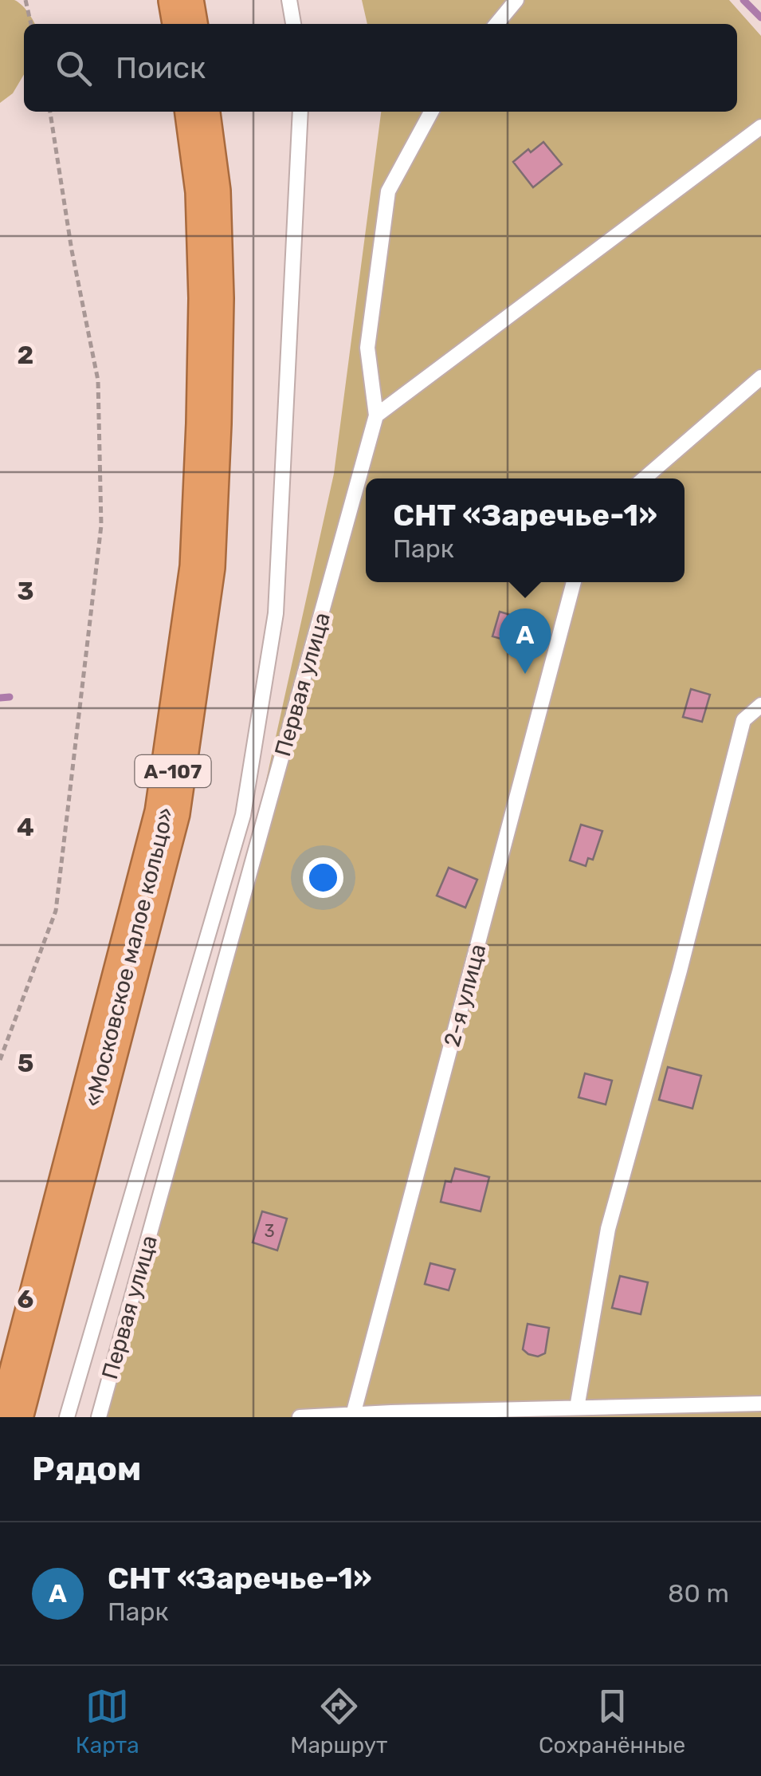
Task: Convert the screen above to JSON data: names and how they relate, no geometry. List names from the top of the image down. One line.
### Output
{"streets":{"highway":["А-107","«Московское малое кольцо»"],"lane":["Первая улица","2-я улица"]},"house_numbers":["3"],"page":{"search":"Поиск","popup":["СНТ «Заречье-1»","Парк"],"pins":"A","heading":"Рядом","list":[{"mark":"A","name":"СНТ «Заречье-1»","note":"Парк","value":"80 m"}],"nav":["Карта","Маршрут","Сохранённые"]},"grid":{"rows":["2","3","4","5","6"]}}
